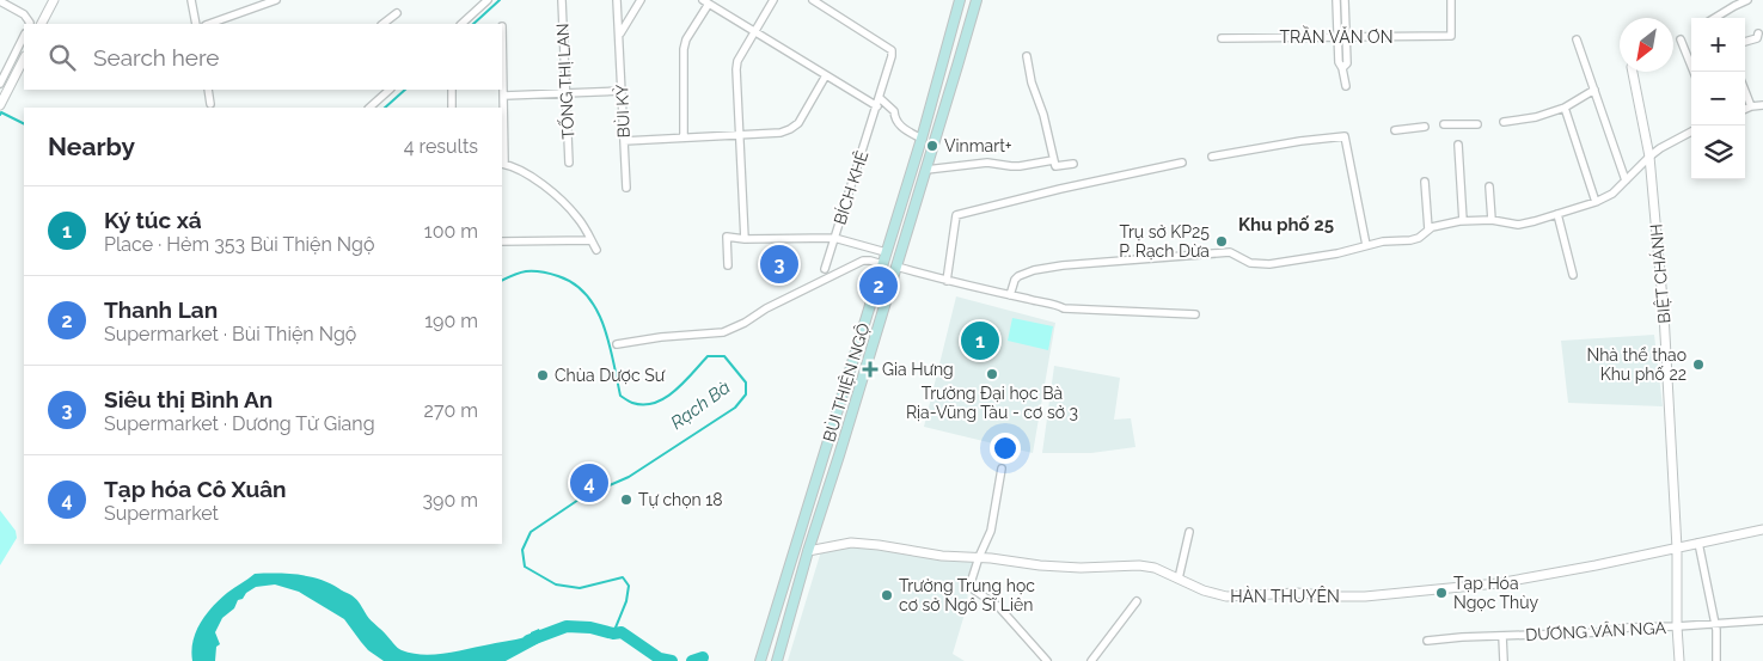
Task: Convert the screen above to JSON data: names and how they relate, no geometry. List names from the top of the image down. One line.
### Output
{"streets":{"main road":["BÙI THIỆN NGỘ"],"street":["TRẦN VĂN ƠN","TỐNG THỊ LAN","BÙI KỶ","BÍCH KHÊ","BIỆT CHÁNH","HÀN THUYÊN","DƯƠNG VÂN NGA"]},"crossings":[["BIỆT CHÁNH","HÀN THUYÊN"],["BIỆT CHÁNH","DƯƠNG VÂN NGA"],["BÙI THIỆN NGỘ","HÀN THUYÊN"]],"districts":["Khu phố 25"],"water":["Rạch Bà"],"places":{"other":["Vinmart+","Trụ sở KP25 P. Rạch Dừa","Nhà thể thao Khu phố 22","Trường Đại học Bà Rịa-Vũng Tàu - cơ sở 3","Chùa Dược Sư","Tự chọn 18","Tạp Hóa Ngọc Thùy","Trường Trung học cơ sở Ngô Sĩ Liên"],"health":["Gia Hưng"]},"north":"bottom left","page":{"map_buttons":["+","−"],"search":"Search here","heading":["Nearby","4 results"],"list":[{"mark":"1","name":"Ký túc xá","note":"Place · Hẻm 353 Bùi Thiện Ngộ","value":"100 m"},{"mark":"2","name":"Thanh Lan","note":"Supermarket · Bùi Thiện Ngộ","value":"190 m"},{"mark":"3","name":"Siêu thị Bình An","note":"Supermarket · Dương Tử Giang","value":"270 m"},{"mark":"4","name":"Tạp hóa Cô Xuân","note":"Supermarket","value":"390 m"}],"pins":["3","2","1","4"]}}
